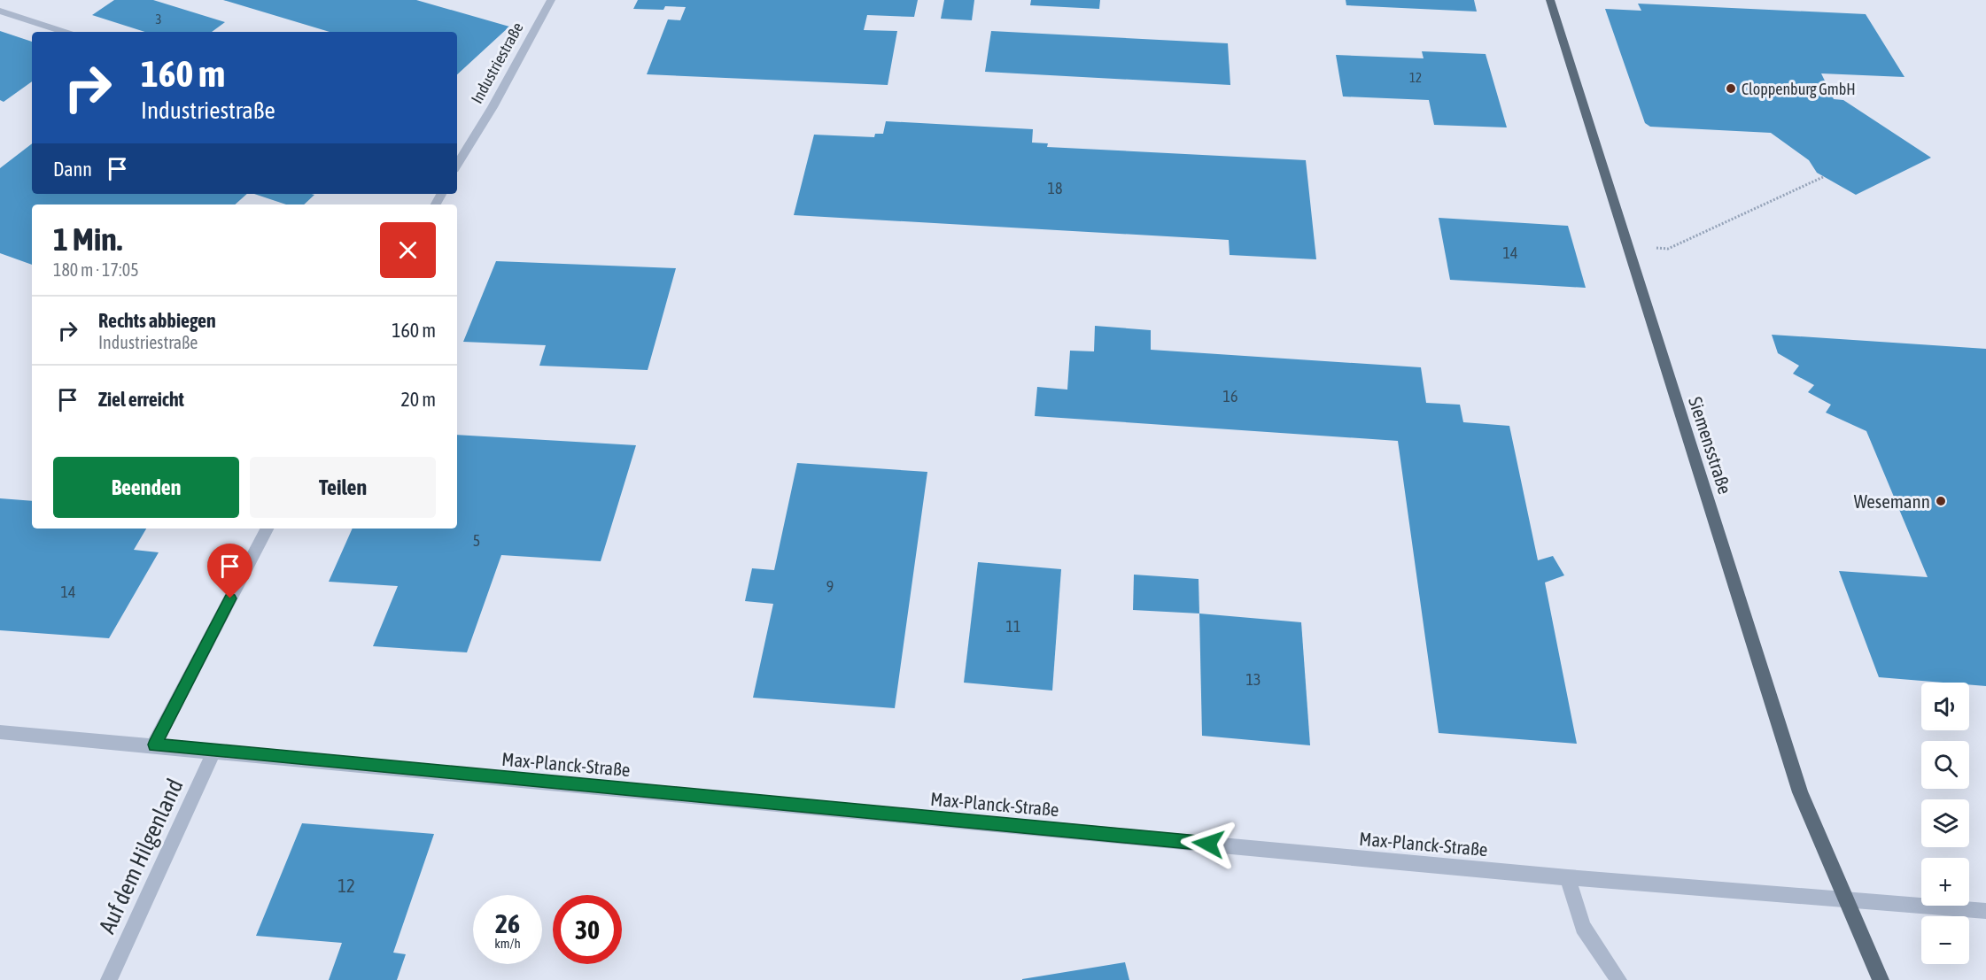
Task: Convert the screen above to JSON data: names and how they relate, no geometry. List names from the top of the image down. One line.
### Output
{"streets":{"main road":["Siemensstraße"],"street":["Industriestraße","Max-Planck-Straße","Auf dem Hilgenland"]},"crossings":[["Siemensstraße","Max-Planck-Straße"],["Max-Planck-Straße","Auf dem Hilgenland"]],"places":["Cloppenburg GmbH","Wesemann"],"house_numbers":["3","12","18","14","16","5","9","14","11","13","12"],"page":{"turn":["160 m","Industriestraße"],"then":"Dann","heading":["1 Min.","180 m · 17:05"],"list":[{"name":"Rechts abbiegen","note":"Industriestraße","value":"160 m"},{"name":"Ziel erreicht","value":"20 m"}],"buttons":["Beenden","Teilen"],"map_buttons":["+","−"],"speed":"26 km/h","limit":"30"}}
